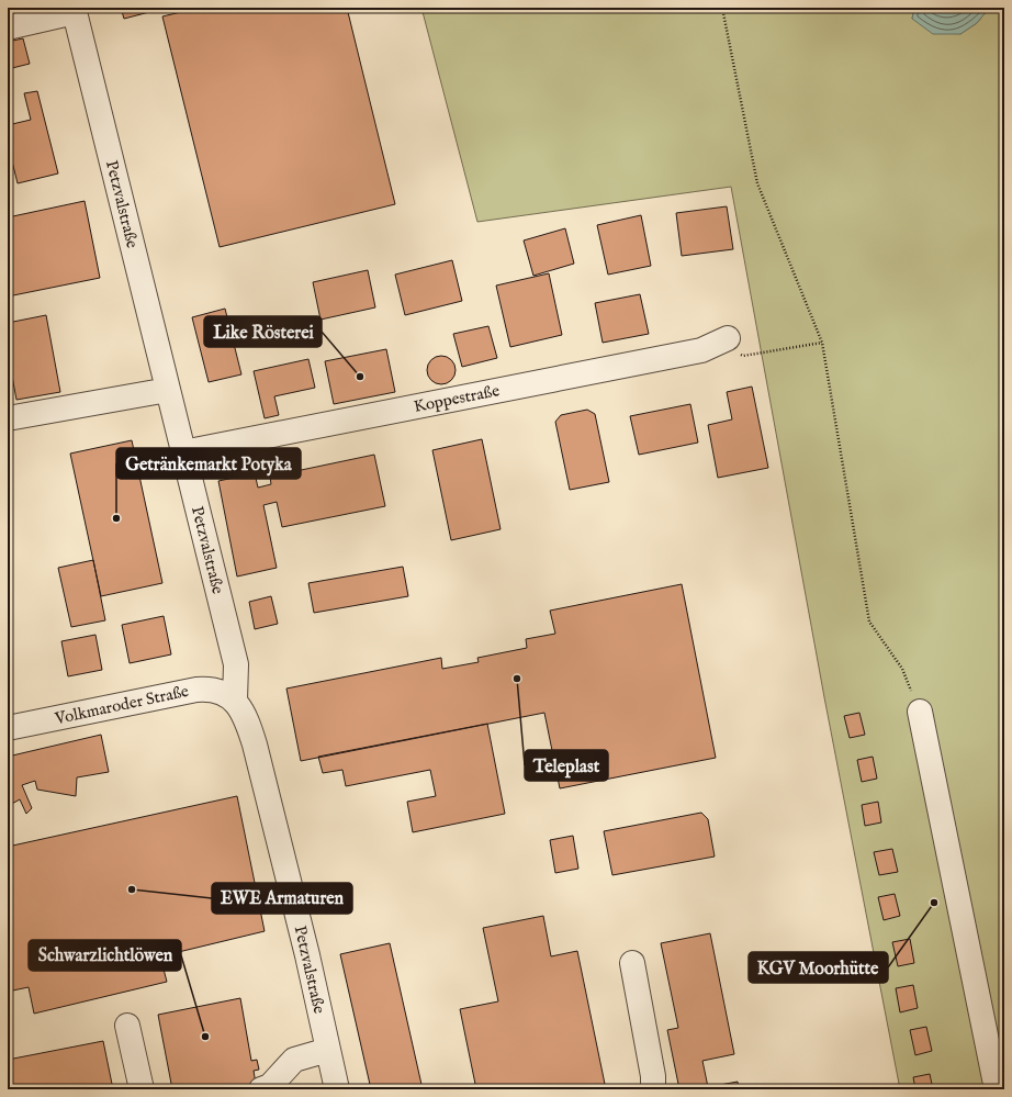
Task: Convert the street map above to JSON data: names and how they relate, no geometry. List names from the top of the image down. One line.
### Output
{"streets":{"street":["Petzvalstraße","Koppestraße","Volkmaroder Straße"]},"crossings":[["Petzvalstraße","Koppestraße"],["Petzvalstraße","Volkmaroder Straße"]],"places":["Like Rösterei","Getränkemarkt Potyka","Teleplast","EWE Armaturen","KGV Moorhütte","Schwarzlichtlöwen"]}
